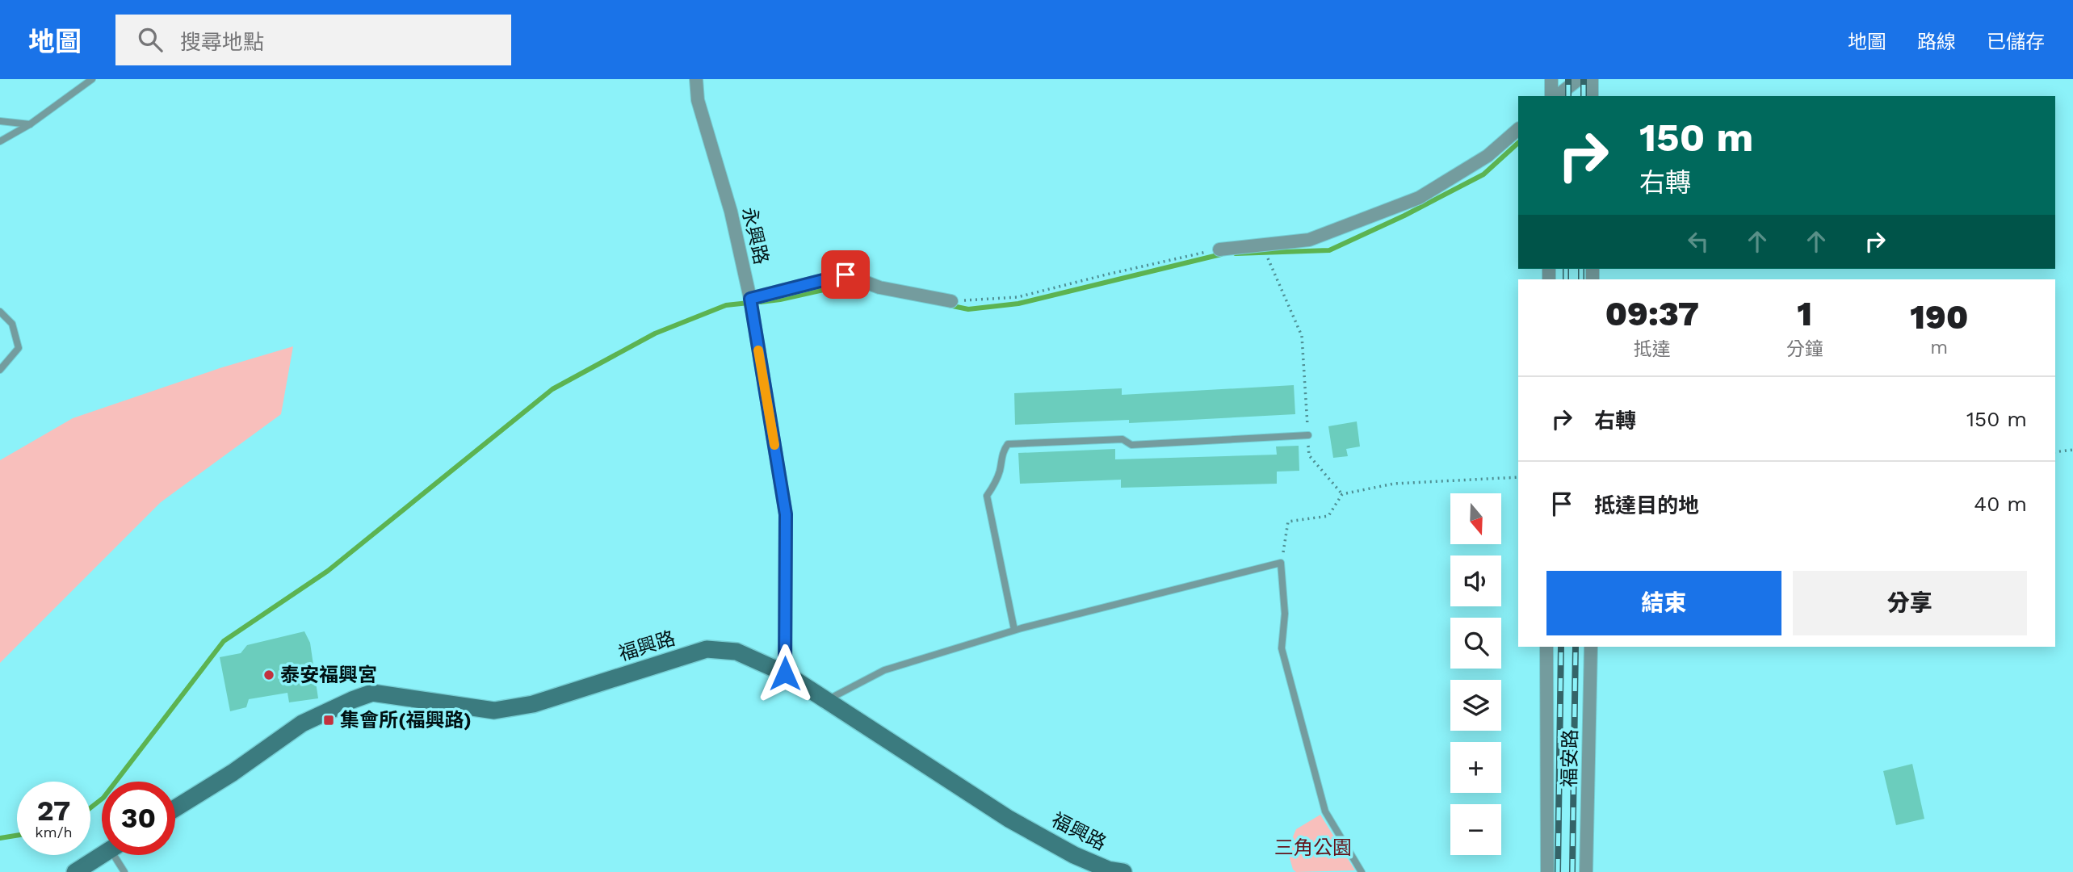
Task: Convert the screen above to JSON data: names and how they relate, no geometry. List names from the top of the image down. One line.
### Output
{"streets":{"street":["永興路","福興路","福安路"]},"crossings":[["永興路","福興路"]],"parks":["三角公園"],"places":{"other":["泰安福興宮"],"transit":["集會所(福興路)"]},"north":"bottom","page":{"header":"地圖","search":"搜尋地點","nav":["地圖","路線","已儲存"],"turn":["150 m","右轉"],"eta":["09:37","抵達","1","分鐘","190","m"],"list":[{"name":"右轉","value":"150 m"},{"name":"抵達目的地","value":"40 m"}],"map_buttons":["+","−"],"buttons":["結束","分享"],"speed":"27 km/h","limit":"30"}}
